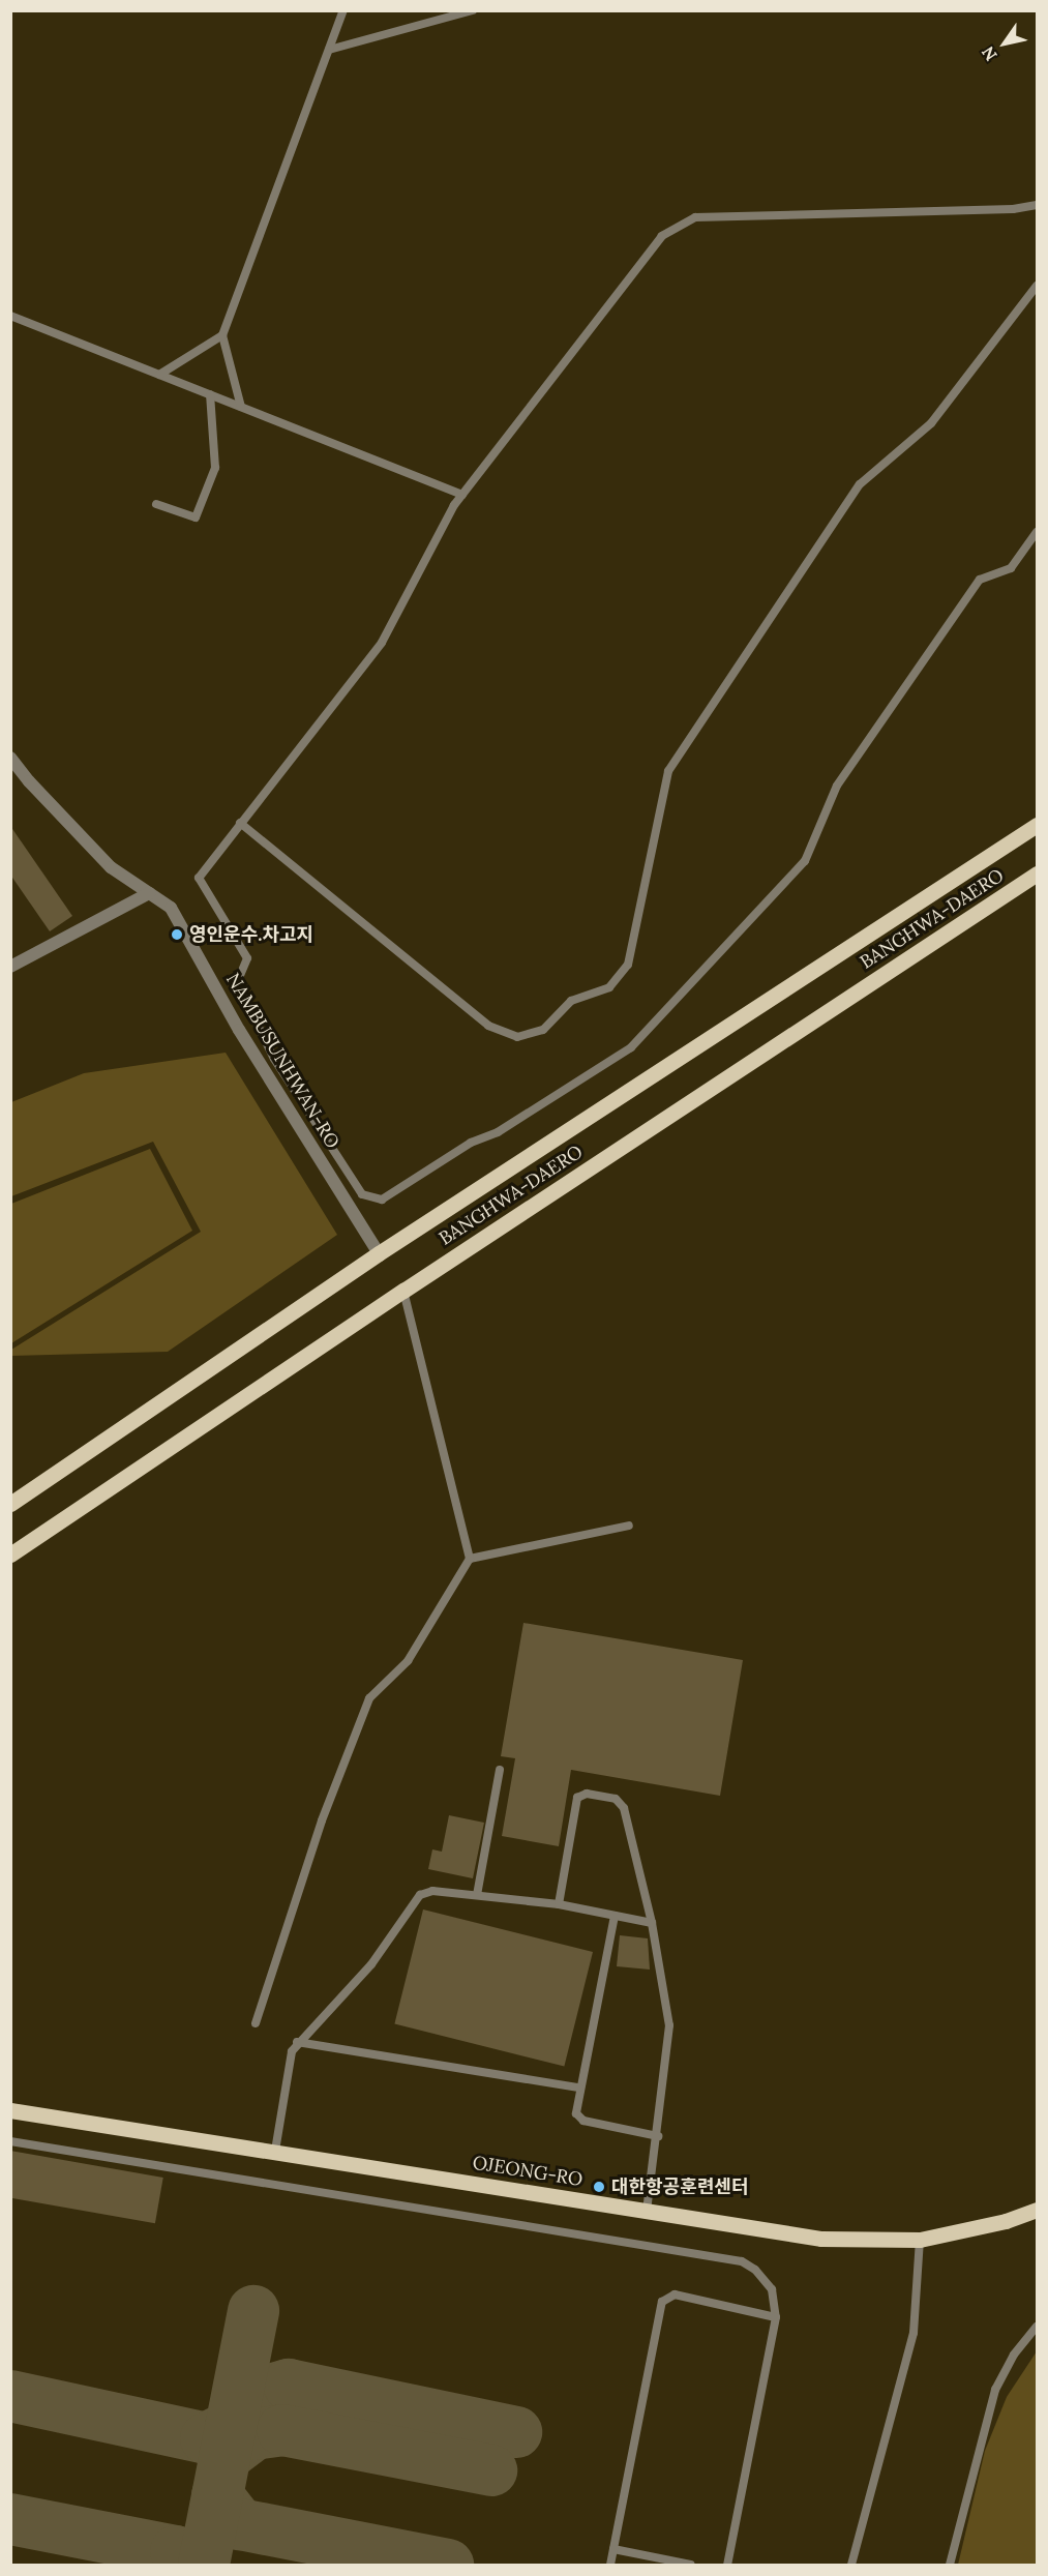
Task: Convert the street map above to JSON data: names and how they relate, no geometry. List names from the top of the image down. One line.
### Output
{"streets":{"main road":["BANGHWA-DAERO","OJEONG-RO"],"street":["NAMBUSUNHWAN-RO"]},"crossings":[["BANGHWA-DAERO","NAMBUSUNHWAN-RO"]],"places":["영인운수.차고지","대한항공훈련센터"],"north":"bottom left"}
